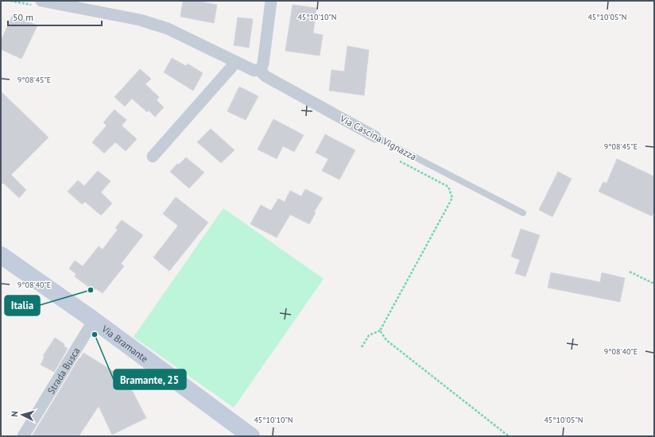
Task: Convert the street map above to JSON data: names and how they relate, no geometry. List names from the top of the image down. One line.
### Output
{"streets":{"main road":["Via Bramante"],"street":["Via Cascina Vignazza","Strada Busca"]},"crossings":[["Via Bramante","Strada Busca"]],"places":["Italia","Bramante, 25"],"scale_bar":"50 m","north":"left","coordinates":["45°10'10\"N","45°10'05\"N","9°08'45\"E","9°08'40\"E"]}
